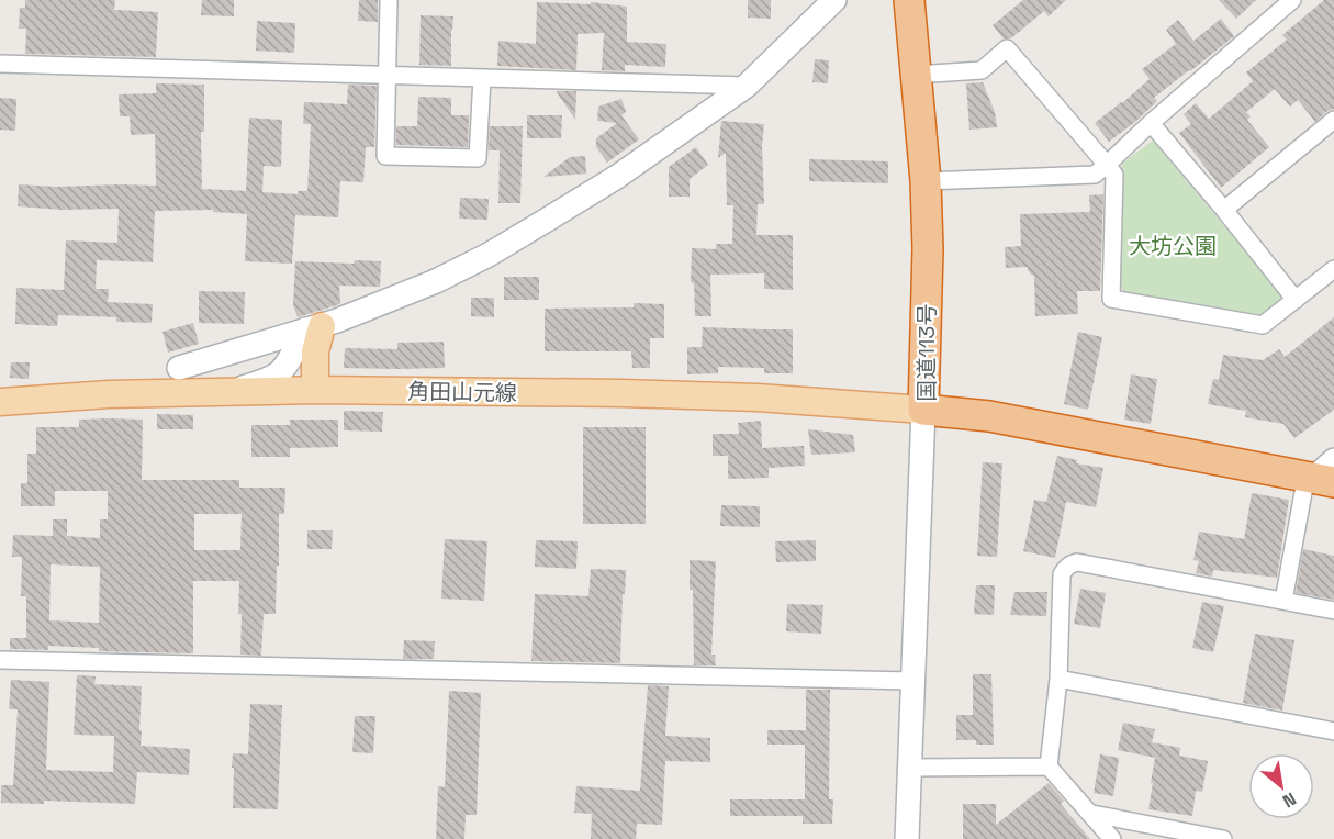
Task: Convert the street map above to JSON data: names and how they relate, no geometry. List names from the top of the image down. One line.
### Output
{"streets":{"highway":["国道113号"],"main road":["角田山元線"]},"crossings":[["国道113号","角田山元線"]],"parks":["大坊公園"],"north":"bottom right"}
